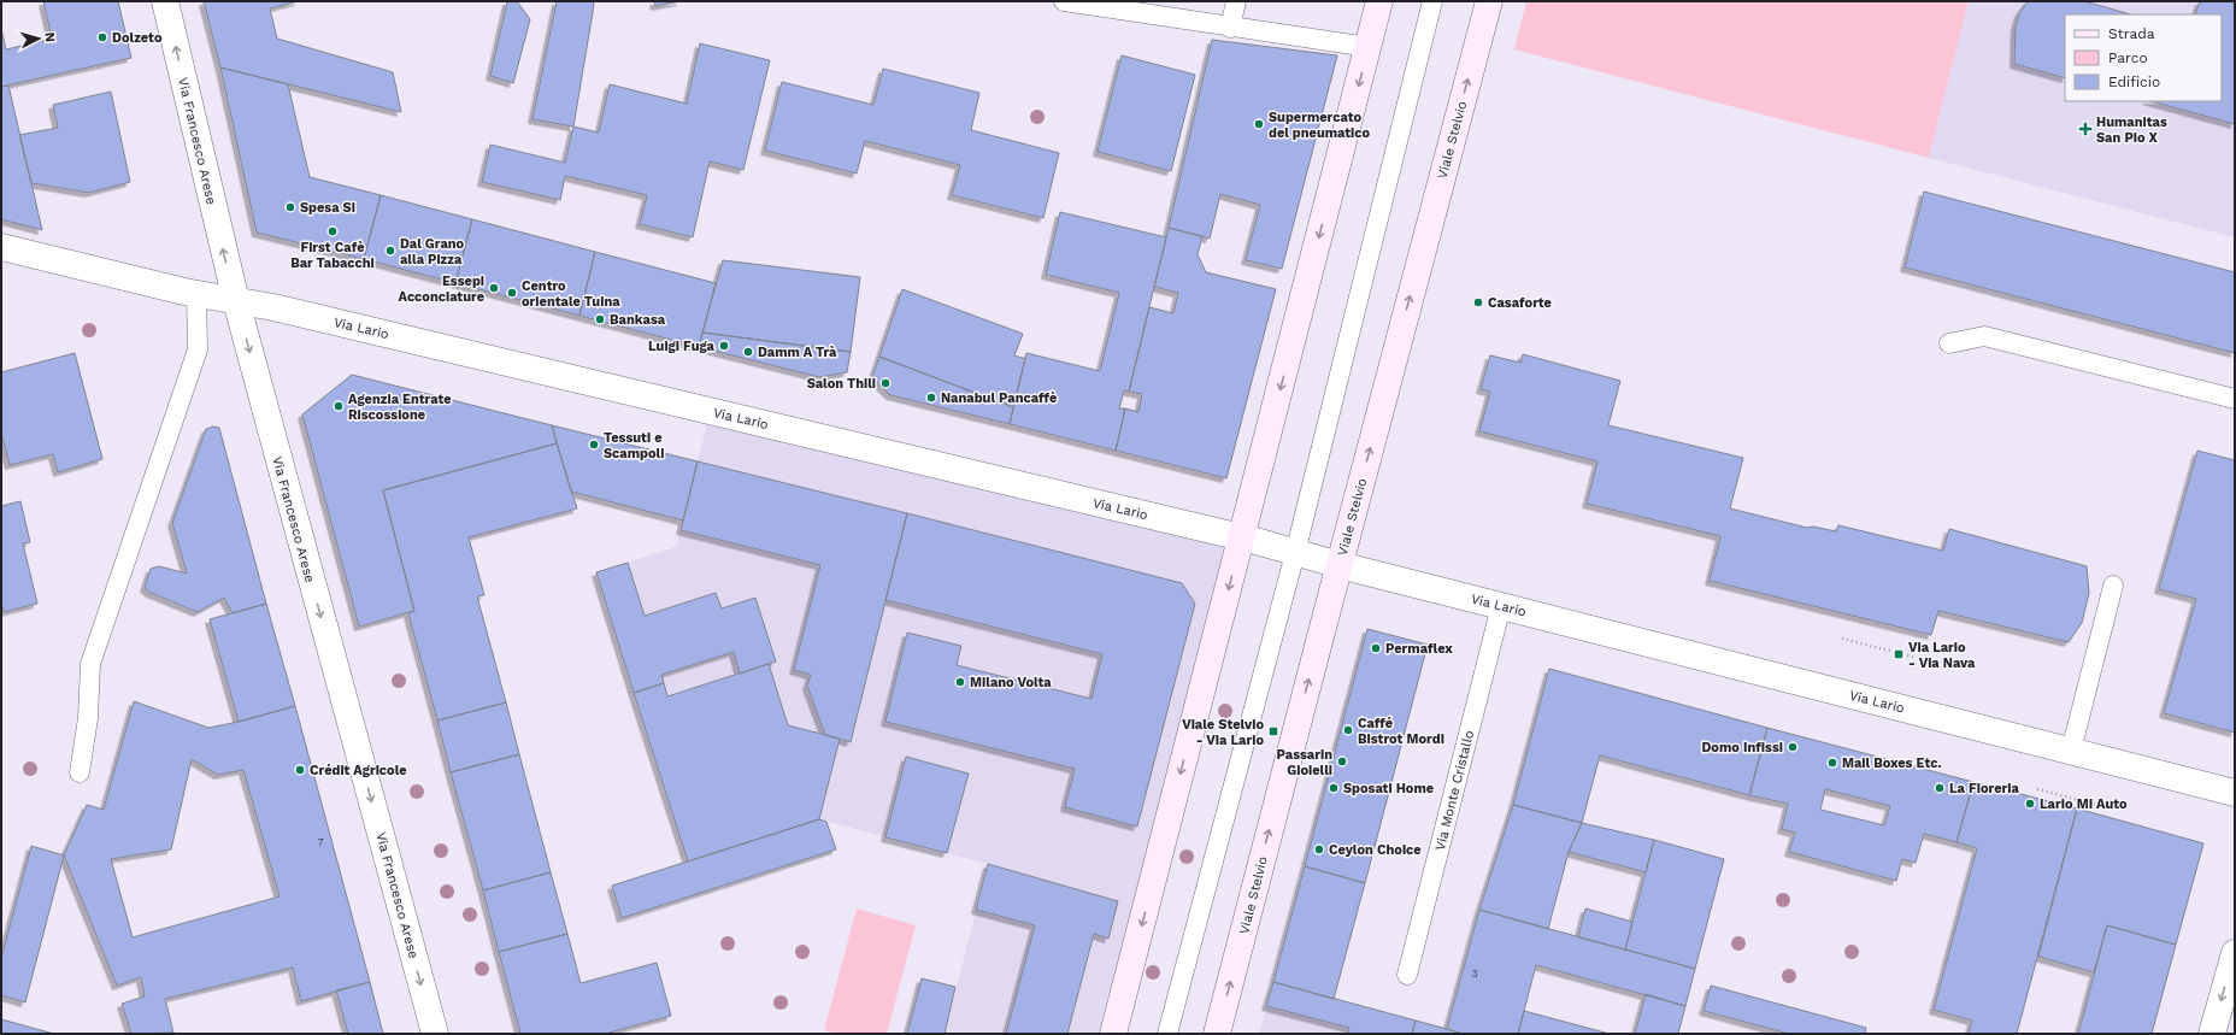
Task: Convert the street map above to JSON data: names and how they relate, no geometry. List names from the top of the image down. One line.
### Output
{"streets":{"main road":["Viale Stelvio"],"street":["Via Francesco Arese","Via Lario"],"lane":["Via Monte Cristallo"]},"crossings":[["Viale Stelvio","Via Lario"],["Via Francesco Arese","Via Lario"],["Via Lario","Via Monte Cristallo"]],"places":{"other":["Dolzeto","Supermercato del pneumatico","Spesa Si","First Cafè Bar Tabacchi","Dal Grano alla Pizza","Essepi Acconciature","Centro orientale Tuina","Casaforte","Bankasa","Luigi Fuga","Damm A Trà","Salon Thili","Nanabul Pancaffè","Agenzia Entrate Riscossione","Tessuti e Scampoli","Permaflex","Milano Volta","Caffé Bistrot Mordi","Domo Infissi","Passarin Gioielli","Mail Boxes Etc.","Crédit Agricole","Sposati Home","La Fioreria","Lario MI Auto","Ceylon Choice"],"health":["Humanitas San Pio X"],"transit":["Via Lario - Via Nava","Viale Stelvio - Via Lario"]},"house_numbers":["7","3"],"legend":["Strada","Parco","Edificio"],"north":"right"}
